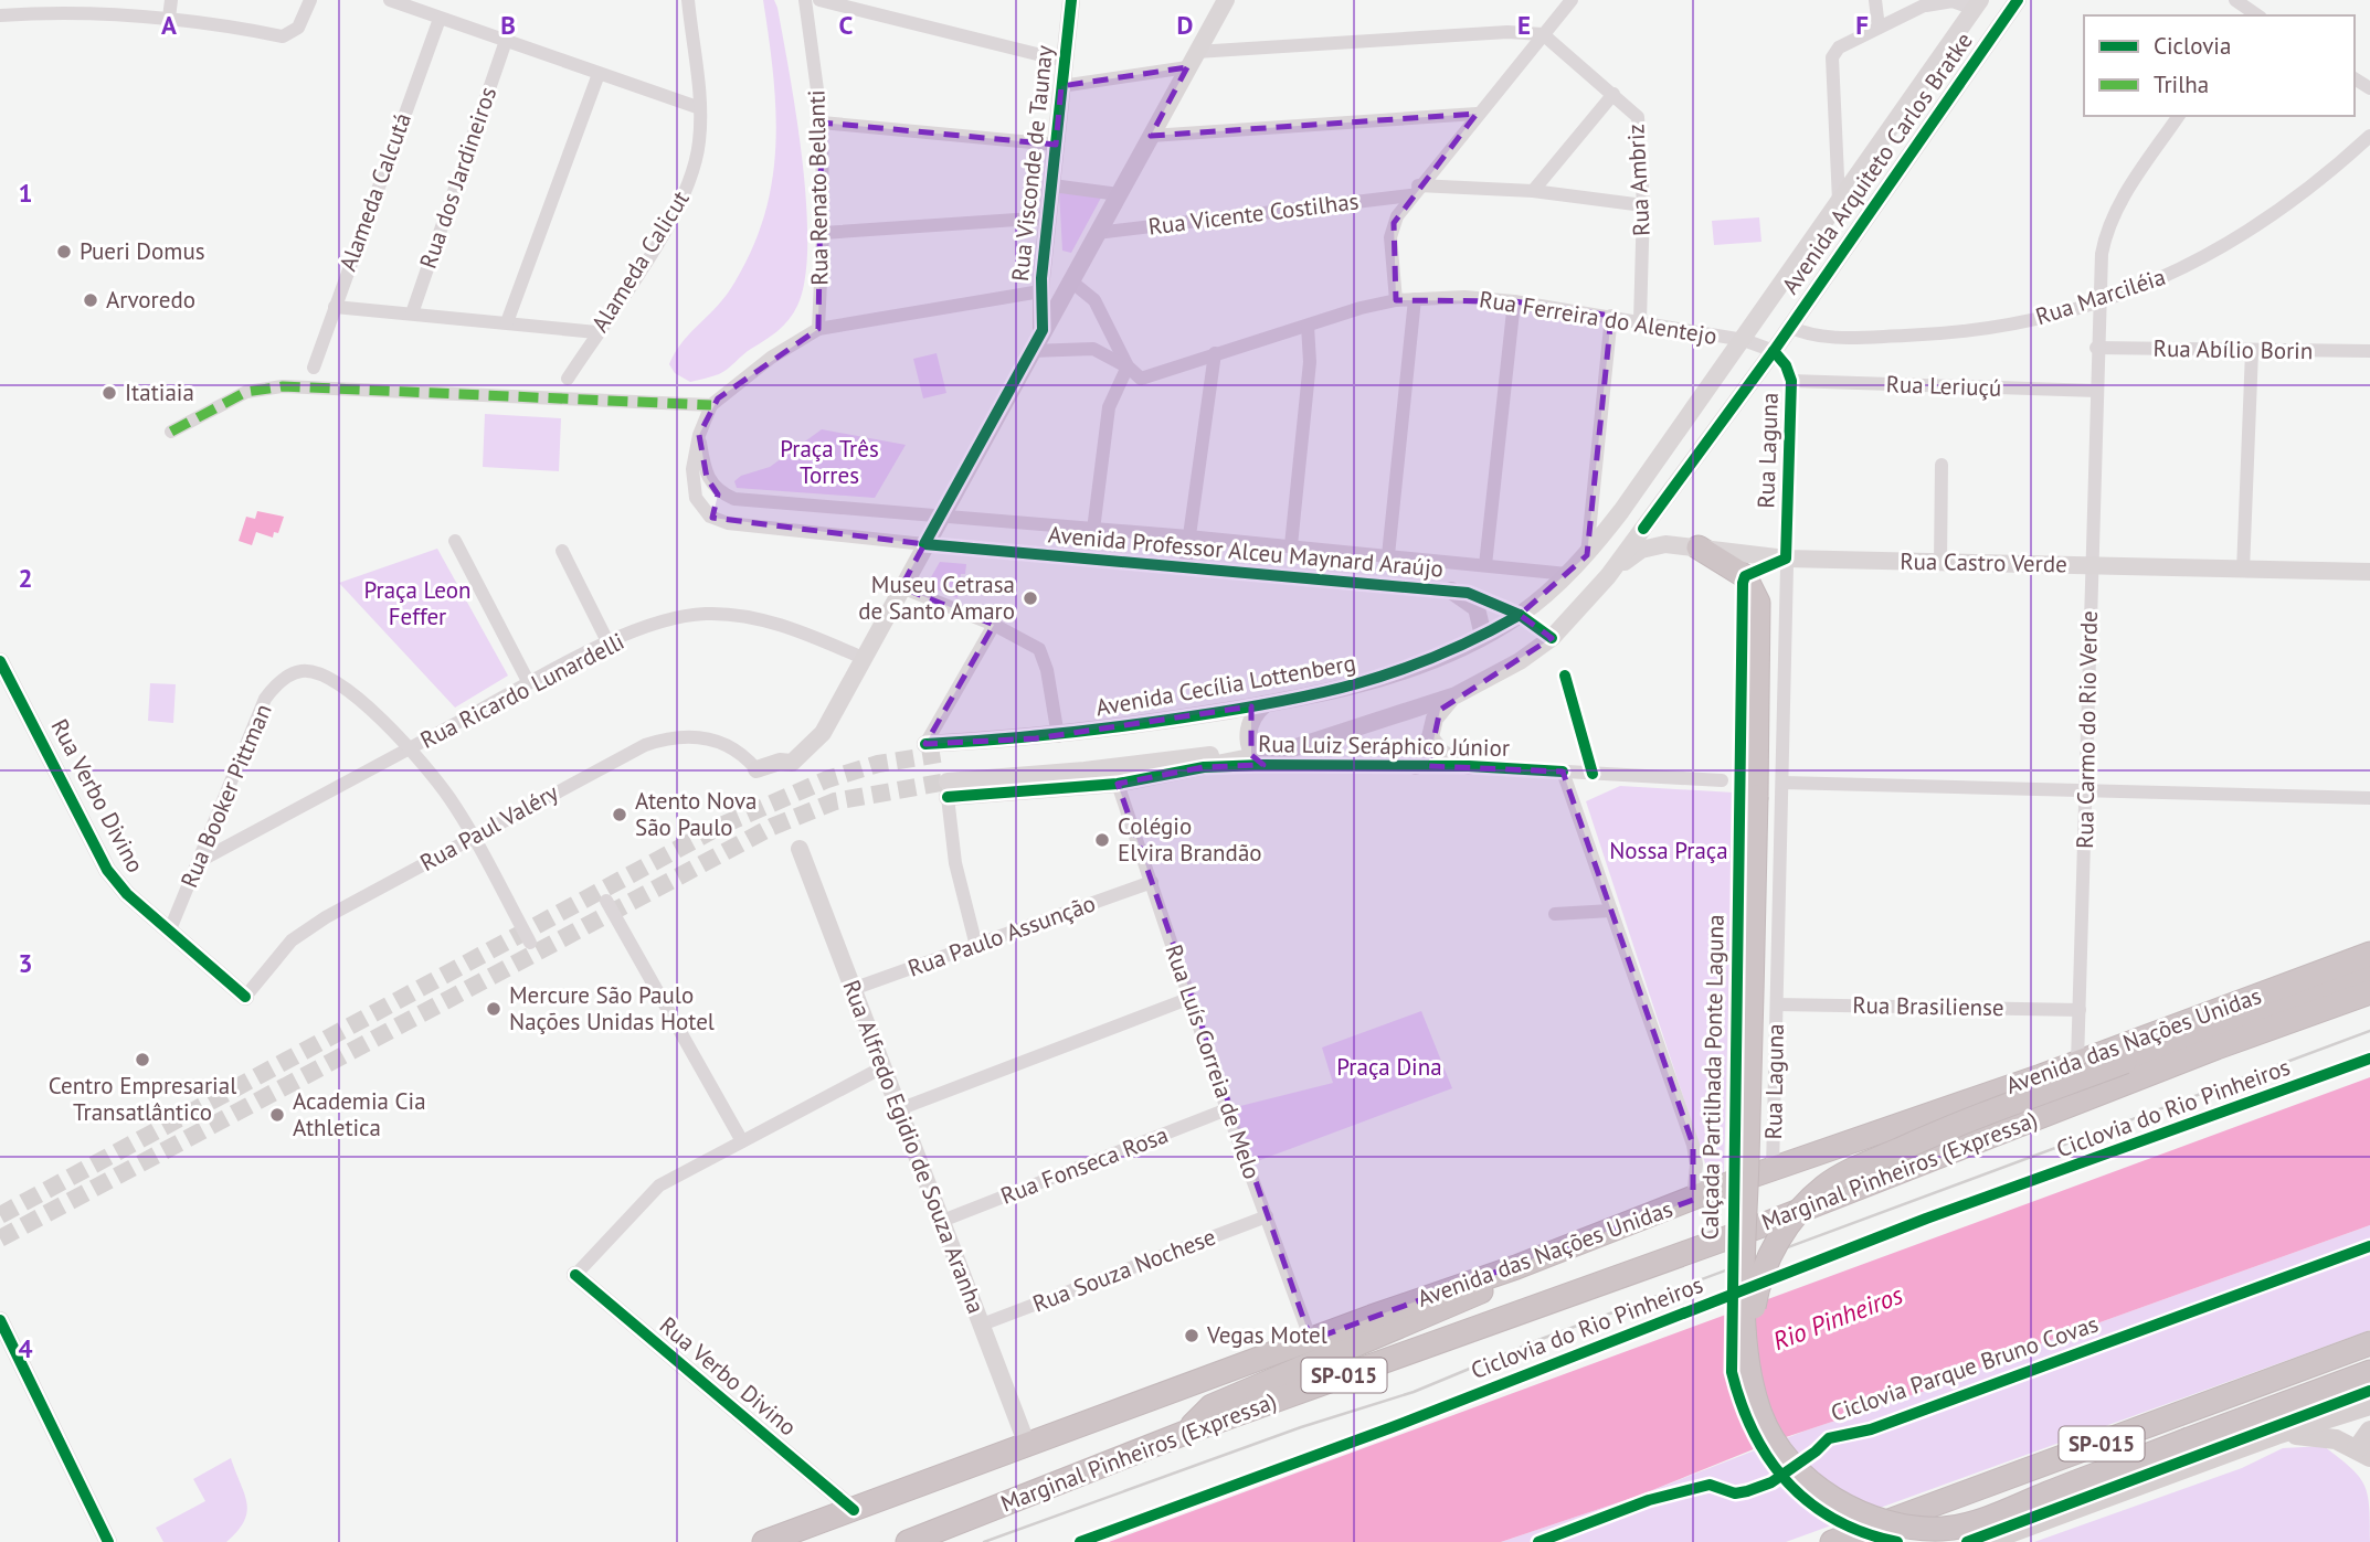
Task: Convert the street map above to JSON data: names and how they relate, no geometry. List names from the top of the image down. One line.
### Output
{"streets":{"highway":["Avenida das Nações Unidas","Marginal Pinheiros (Expressa)","SP-015"],"street":["Rua Visconde de Taunay","Avenida Arquiteto Carlos Bratke","Rua dos Jardineiros","Rua Ambriz","Rua Renato Bellanti","Alameda Calcutá","Rua Vicente Costilhas","Alameda Calicut","Rua Marciléia","Rua Ferreira do Alentejo","Rua Abílio Borin","Rua Leriuçú","Rua Laguna","Avenida Professor Alceu Maynard Araújo","Rua Castro Verde","Avenida Cecília Lottenberg","Rua Ricardo Lunardelli","Rua Carmo do Rio Verde","Rua Luiz Seráphico Júnior","Rua Verbo Divino","Rua Booker Pittman","Rua Paul Valéry","Rua Paulo Assunção","Rua Brasiliense","Rua Luís Correia de Melo","Rua Alfredo Egidio de Souza Aranha","Rua Fonseca Rosa","Rua Souza Nochese"],"cycle path":["Calçada Partilhada Ponte Laguna","Ciclovia do Rio Pinheiros","Ciclovia Parque Bruno Covas"]},"crossings":[["Avenida Arquiteto Carlos Bratke","Rua Marciléia"],["Avenida Arquiteto Carlos Bratke","Rua Ferreira do Alentejo"],["Avenida Arquiteto Carlos Bratke","Rua Laguna"],["Avenida Arquiteto Carlos Bratke","Avenida Cecília Lottenberg"],["Rua Ambriz","Rua Vicente Costilhas"],["Rua Ambriz","Rua Ferreira do Alentejo"],["Rua Marciléia","Rua Carmo do Rio Verde"],["Rua Ferreira do Alentejo","Rua Laguna"],["Rua Ferreira do Alentejo","Avenida Cecília Lottenberg"],["Rua Abílio Borin","Rua Carmo do Rio Verde"],["Rua Leriuçú","Rua Laguna"],["Rua Leriuçú","Rua Carmo do Rio Verde"],["Rua Laguna","Rua Castro Verde"],["Rua Laguna","Rua Brasiliense"],["Rua Laguna","Avenida das Nações Unidas"],["Avenida Professor Alceu Maynard Araújo","Avenida Cecília Lottenberg"],["Rua Castro Verde","Rua Carmo do Rio Verde"],["Rua Ricardo Lunardelli","Rua Booker Pittman"],["Rua Carmo do Rio Verde","Rua Brasiliense"],["Rua Carmo do Rio Verde","Avenida das Nações Unidas"],["Rua Verbo Divino","Rua Booker Pittman"],["Rua Verbo Divino","Rua Paul Valéry"],["Rua Verbo Divino","Avenida das Nações Unidas"],["Rua Booker Pittman","Rua Paul Valéry"],["Rua Paulo Assunção","Rua Luís Correia de Melo"],["Rua Paulo Assunção","Rua Alfredo Egidio de Souza Aranha"],["Avenida das Nações Unidas","Rua Luís Correia de Melo"],["Avenida das Nações Unidas","Rua Alfredo Egidio de Souza Aranha"],["Rua Luís Correia de Melo","Rua Fonseca Rosa"],["Rua Luís Correia de Melo","Rua Souza Nochese"],["Rua Alfredo Egidio de Souza Aranha","Rua Fonseca Rosa"],["Rua Alfredo Egidio de Souza Aranha","Rua Souza Nochese"]],"water":["Rio Pinheiros"],"parks":["Praça Três Torres","Praça Leon Feffer","Nossa Praça","Praça Dina"],"places":["Pueri Domus","Arvoredo","Itatiaia","Museu Cetrasa de Santo Amaro","Atento Nova São Paulo","Colégio Elvira Brandão","Mercure São Paulo Nações Unidas Hotel","Centro Empresarial Transatlântico","Academia Cia Athletica","Vegas Motel"],"legend":["Ciclovia","Trilha"],"grid":{"columns":["A","B","C","D","E","F"],"rows":["1","2","3","4"]}}
